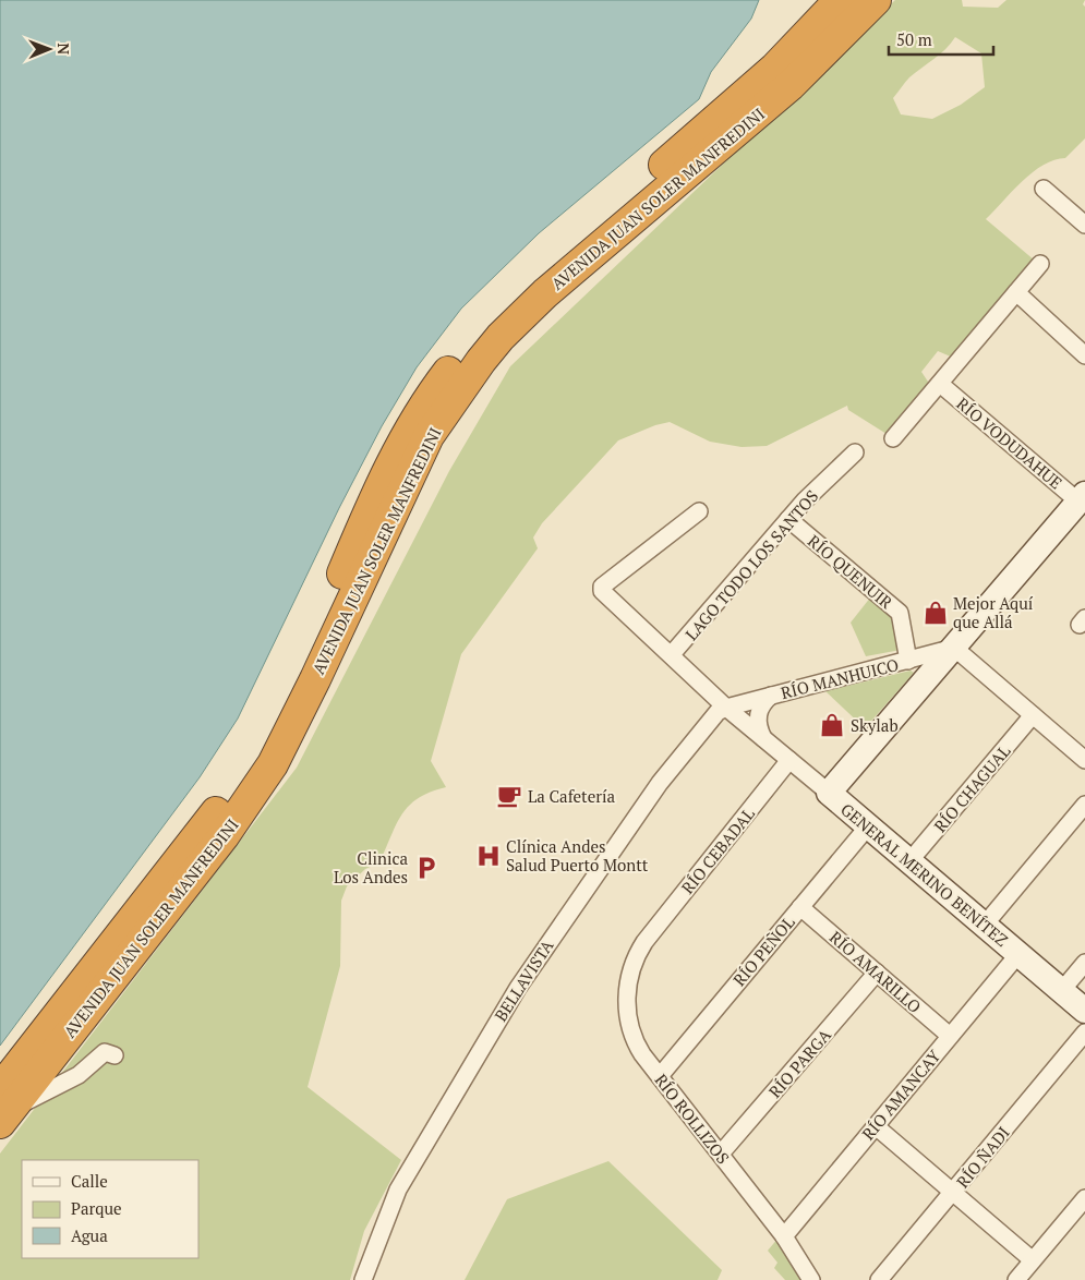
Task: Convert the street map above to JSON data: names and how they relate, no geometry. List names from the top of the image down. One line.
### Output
{"streets":{"highway":["AVENIDA JUAN SOLER MANFREDINI"],"street":["RÍO VODUDAHUE","LAGO TODO LOS SANTOS","RÍO QUENUIR","RÍO MANHUICO","RÍO CHAGUAL","RÍO CEBADAL","GENERAL MERINO BENÍTEZ","RÍO PEÑOL","RÍO AMARILLO","BELLAVISTA","RÍO PARGA","RÍO AMANCAY","RÍO ROLLIZOS","RÍO ÑADI"]},"crossings":[["LAGO TODO LOS SANTOS","RÍO QUENUIR"],["LAGO TODO LOS SANTOS","GENERAL MERINO BENÍTEZ"],["RÍO QUENUIR","RÍO MANHUICO"],["RÍO MANHUICO","GENERAL MERINO BENÍTEZ"],["RÍO MANHUICO","BELLAVISTA"],["RÍO CHAGUAL","GENERAL MERINO BENÍTEZ"],["RÍO CEBADAL","GENERAL MERINO BENÍTEZ"],["RÍO CEBADAL","RÍO ROLLIZOS"],["GENERAL MERINO BENÍTEZ","RÍO PEÑOL"],["GENERAL MERINO BENÍTEZ","BELLAVISTA"],["GENERAL MERINO BENÍTEZ","RÍO AMANCAY"],["RÍO PEÑOL","RÍO AMARILLO"],["RÍO PEÑOL","RÍO ROLLIZOS"],["RÍO AMARILLO","RÍO PARGA"],["RÍO AMARILLO","RÍO AMANCAY"],["RÍO PARGA","RÍO ROLLIZOS"],["RÍO AMANCAY","RÍO ROLLIZOS"]],"places":{"shop":["Mejor Aquí que Allá","Skylab"],"cafe":["La Cafetería"],"hospital":["Clínica Andes Salud Puerto Montt"],"parking":["Clinica Los Andes"]},"legend":["Calle","Parque","Agua"],"scale_bar":"50 m","north":"right"}
